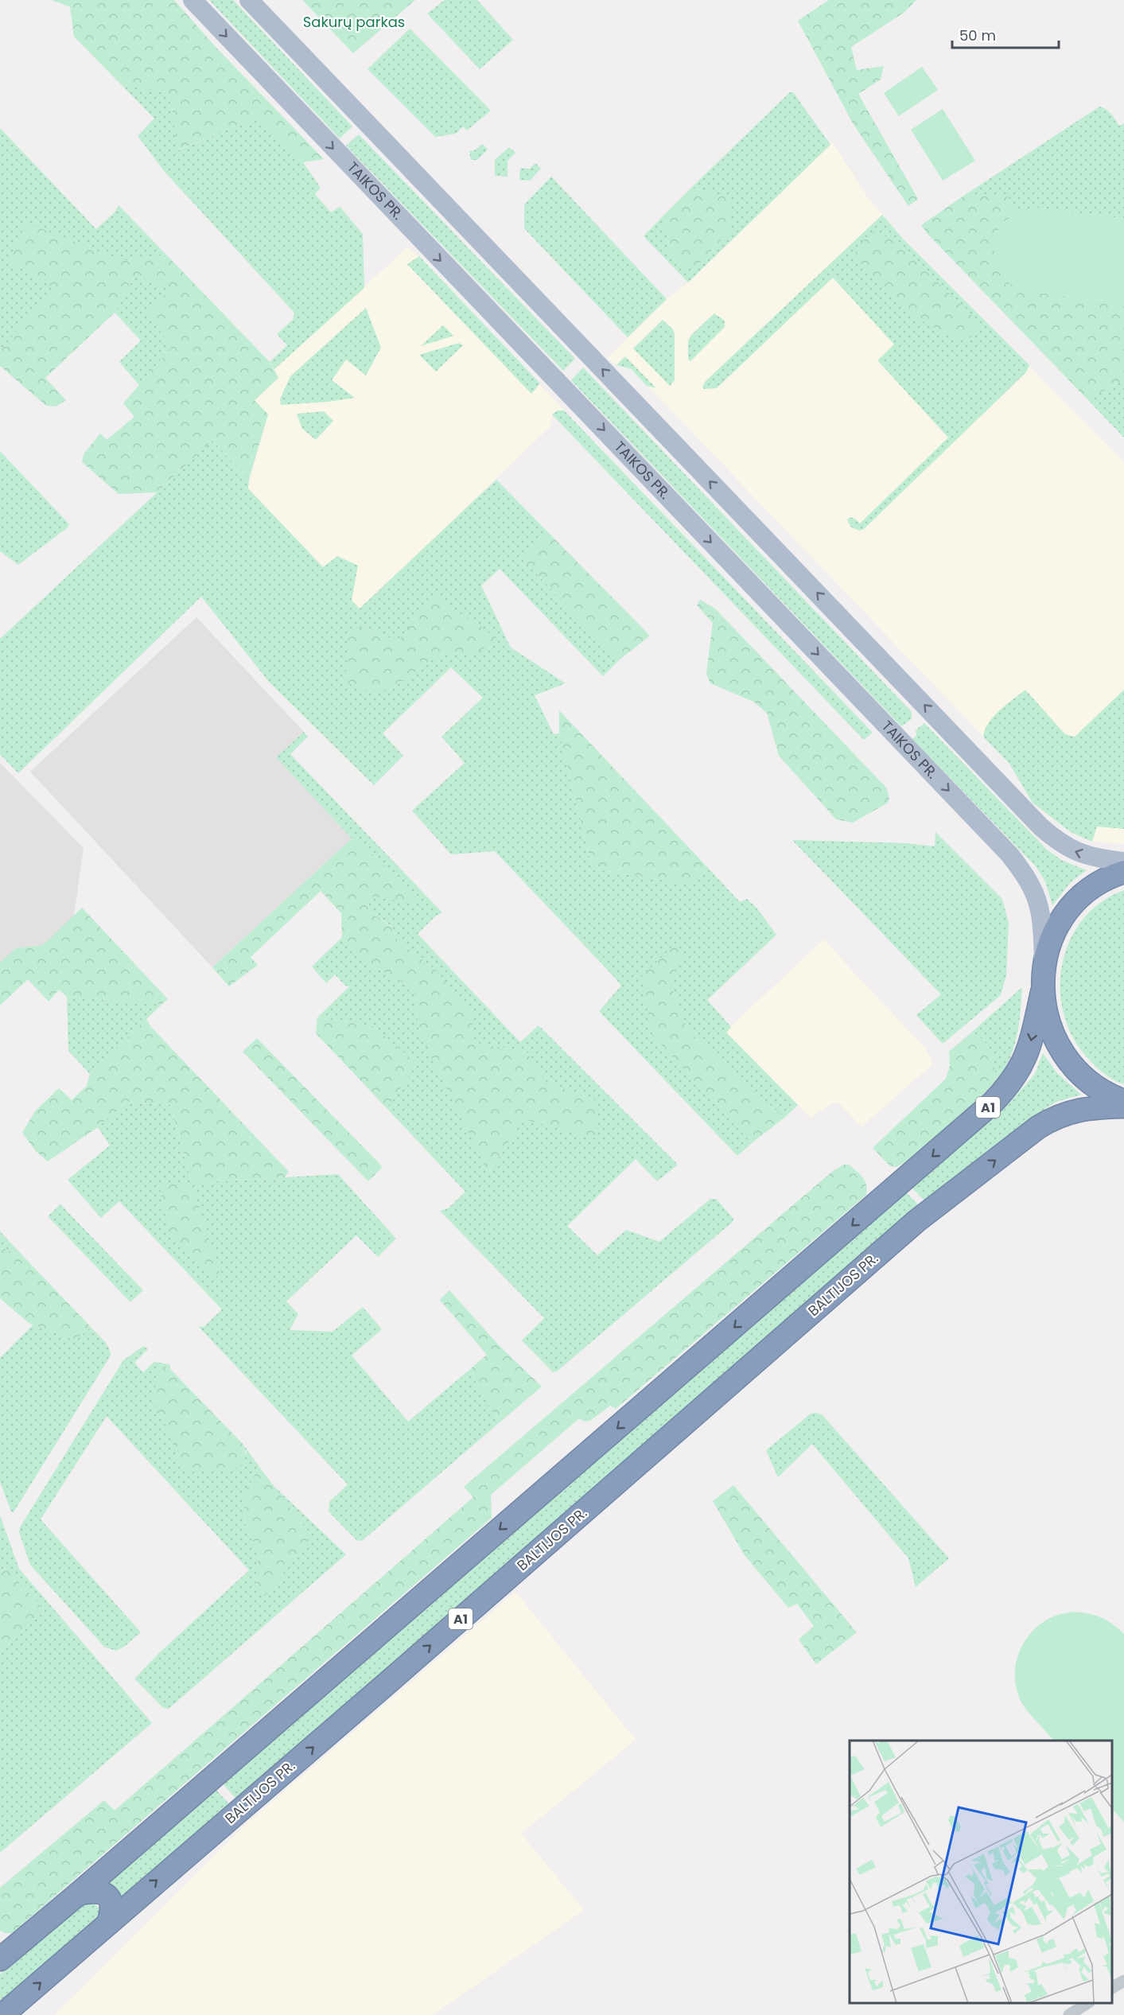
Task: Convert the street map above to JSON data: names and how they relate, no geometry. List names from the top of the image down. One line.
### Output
{"streets":{"highway":["A1","BALTIJOS PR."],"main road":["TAIKOS PR."]},"crossings":[["TAIKOS PR.","A1"]],"parks":["Sakurų parkas"],"scale_bar":"50 m"}
